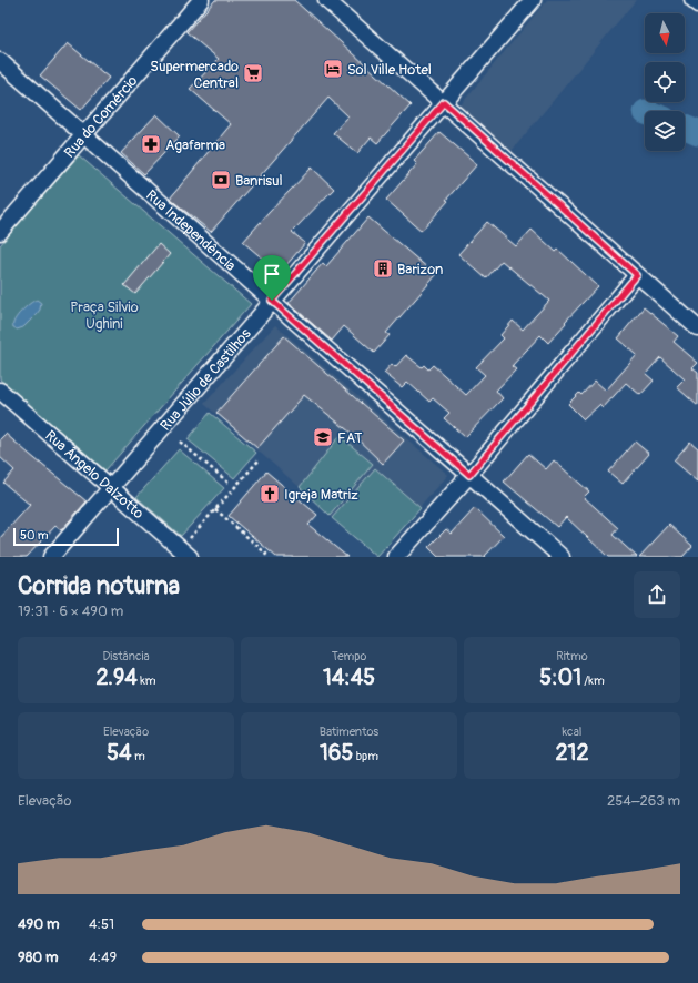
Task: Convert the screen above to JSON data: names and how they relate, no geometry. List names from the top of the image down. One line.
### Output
{"streets":{"street":["Rua do Comércio","Rua Independência","Rua Júlio de Castilhos","Rua Ângelo Dalzotto"]},"crossings":[["Rua do Comércio","Rua Independência"],["Rua Independência","Rua Júlio de Castilhos"],["Rua Júlio de Castilhos","Rua Ângelo Dalzotto"]],"parks":["Praça Silvio Ughini"],"places":{"hotel":["Sol Ville Hotel"],"supermarket":["Supermercado Central"],"pharmacy":["Agafarma"],"bank":["Banrisul"],"building":["Barizon"],"school or university":["FAT"],"church":["Igreja Matriz"]},"scale_bar":"50 m","north":"bottom","page":{"scale":"50 m","heading":["Corrida noturna","19:31 · 6 × 490 m"],"stats":[["Distância","2.94 km"],["Tempo","14:45"],["Ritmo","5:01 /km"],["Elevação","54 m"],["Batimentos","165 bpm"],["kcal","212"]],"chart":["Elevação","254–263 m"],"list":[{"name":"490 m","note":"4:51"},{"name":"980 m","note":"4:49"}]}}
